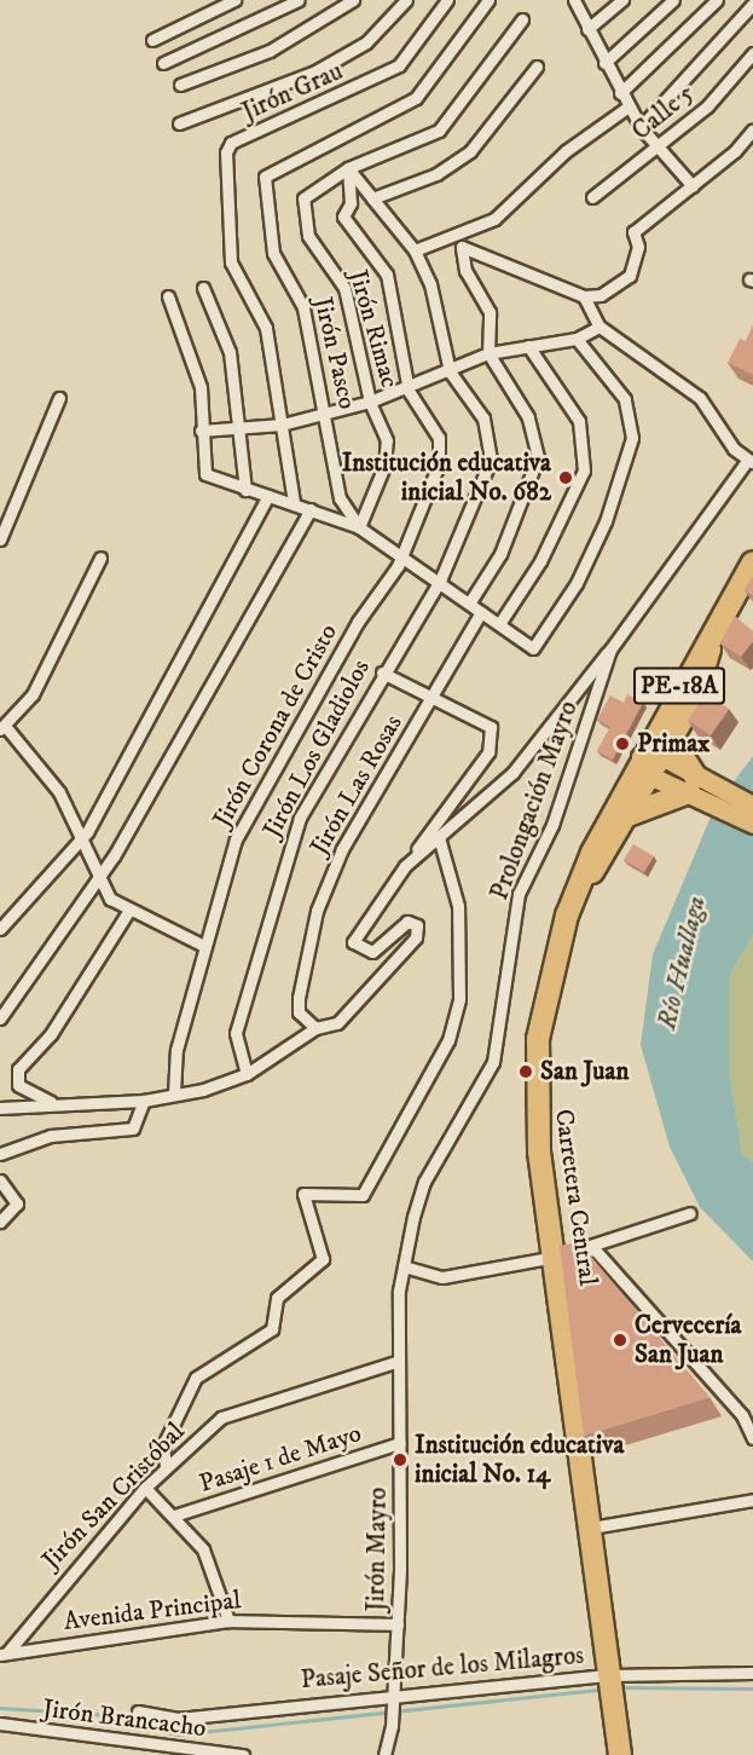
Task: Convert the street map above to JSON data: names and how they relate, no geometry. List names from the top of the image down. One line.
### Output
{"streets":{"highway":["PE-18A","Carretera Central"],"street":["Jirón Grau","Calle 5","Jirón Rimac","Jirón Pasco","Jirón Corona de Cristo","Jirón Los Gladiolos","Jirón Las Rosas","Prolongación Mayro","Pasaje 1 de Mayo","Jirón San Cristóbal","Jirón Mayro","Avenida Principal","Pasaje Señor de los Milagros","Jirón Brancacho"]},"crossings":[["Jirón Rimac","Jirón Pasco"],["PE-18A","Carretera Central"],["Prolongación Mayro","Jirón Mayro"],["Carretera Central","Pasaje Señor de los Milagros"],["Pasaje 1 de Mayo","Jirón Mayro"],["Jirón San Cristóbal","Jirón Mayro"],["Jirón San Cristóbal","Avenida Principal"],["Jirón Mayro","Avenida Principal"],["Jirón Mayro","Pasaje Señor de los Milagros"]],"water":["Río Huallaga"],"places":["Institución educativa inicial No. 682","Primax","San Juan","Cervecería San Juan","Institución educativa inicial No. 14"]}
